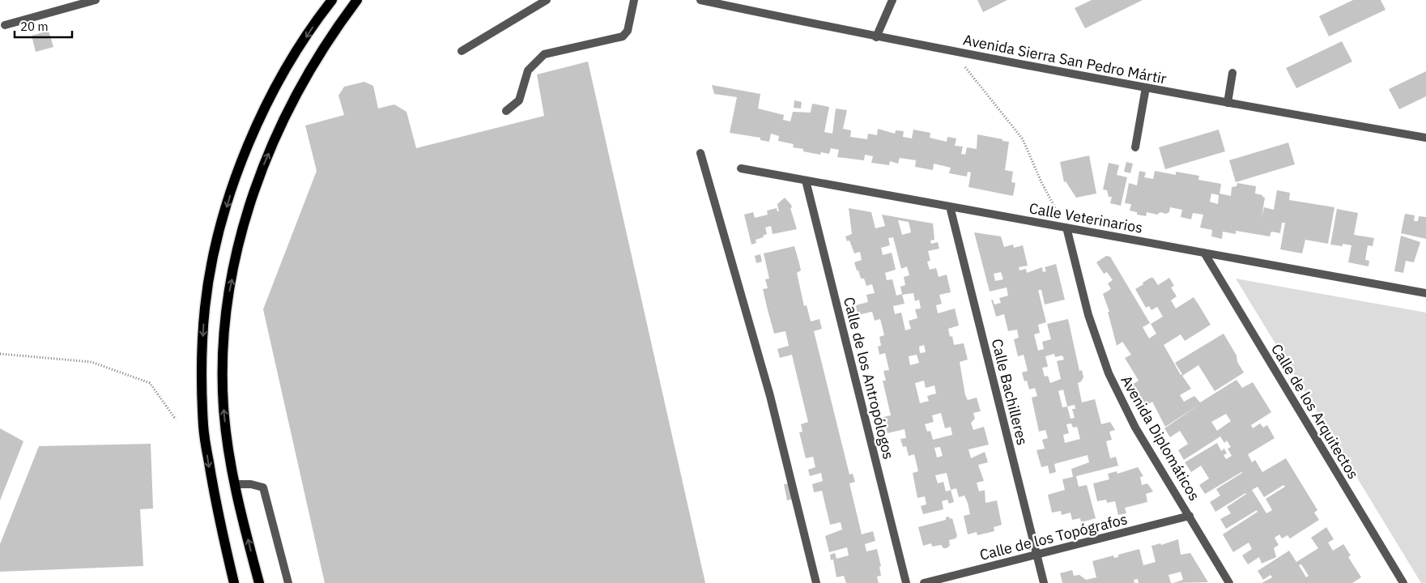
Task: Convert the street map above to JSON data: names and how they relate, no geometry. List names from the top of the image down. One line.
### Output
{"streets":{"street":["Avenida Sierra San Pedro Mártir","Calle Veterinarios","Calle de los Antropólogos","Calle Bachilleres","Calle de los Arquitectos","Avenida Diplomáticos","Calle de los Topógrafos"]},"crossings":[["Calle Veterinarios","Calle de los Antropólogos"],["Calle Veterinarios","Calle Bachilleres"],["Calle Veterinarios","Calle de los Arquitectos"],["Calle Veterinarios","Avenida Diplomáticos"],["Calle Bachilleres","Calle de los Topógrafos"],["Avenida Diplomáticos","Calle de los Topógrafos"]],"scale_bar":"20 m"}
